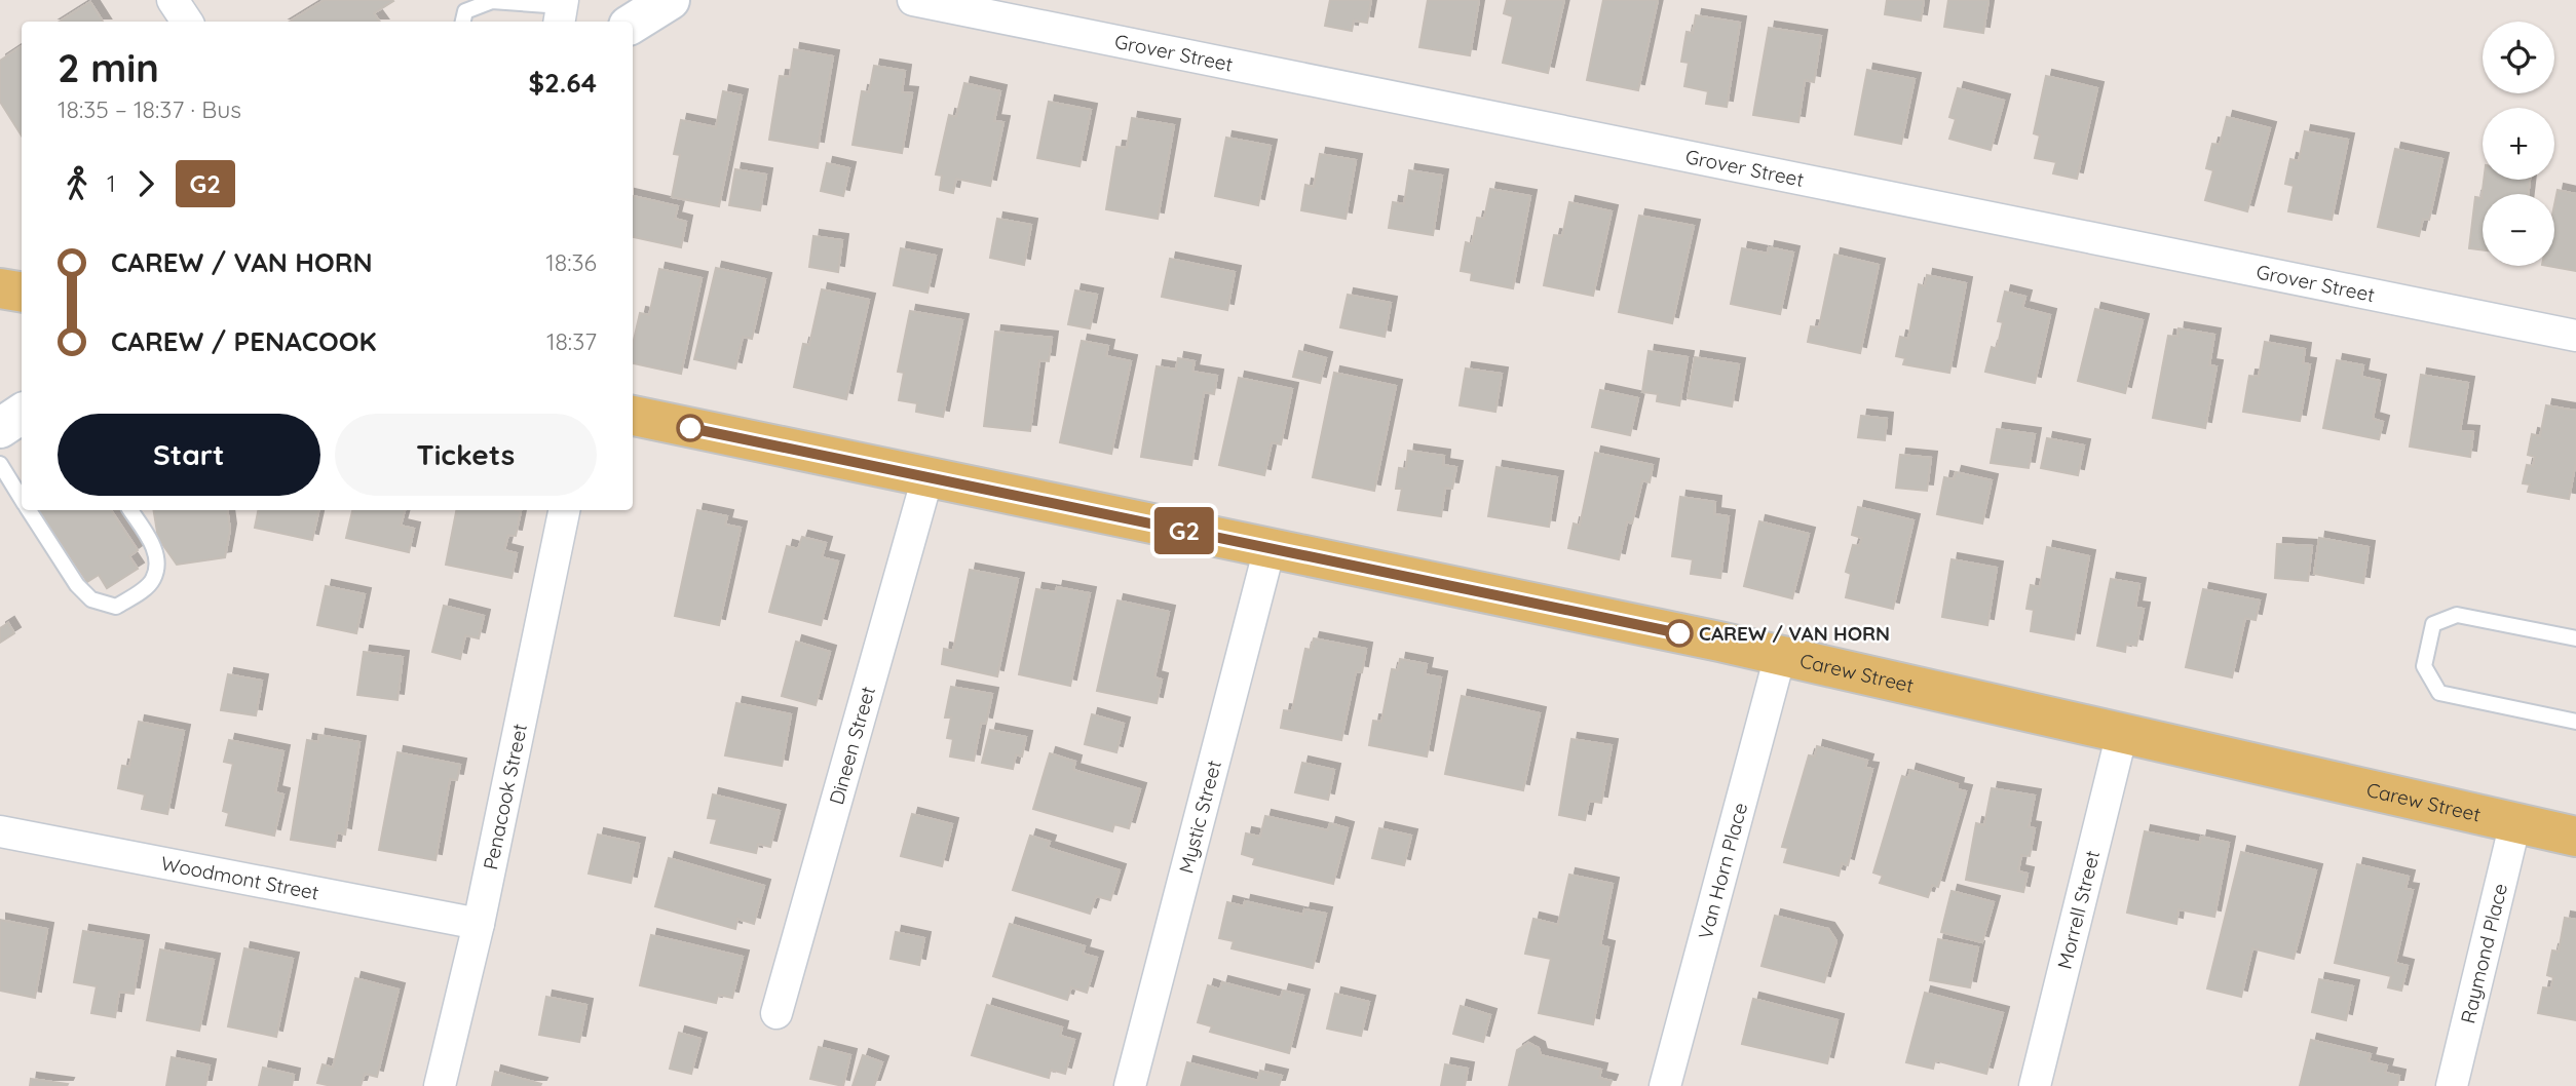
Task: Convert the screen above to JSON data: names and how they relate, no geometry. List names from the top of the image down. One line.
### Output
{"streets":{"main road":["Carew Street"],"street":["Grover Street","Dineen Street","Penacook Street","Mystic Street","Van Horn Place","Woodmont Street","Morrell Street","Raymond Place"]},"crossings":[["Carew Street","Dineen Street"],["Carew Street","Mystic Street"],["Carew Street","Van Horn Place"],["Carew Street","Morrell Street"],["Carew Street","Raymond Place"],["Penacook Street","Woodmont Street"]],"places":["CAREW / VAN HORN"],"lines":["bus line G2"],"page":{"on_map":"G2","map_buttons":["+","−"],"heading":["2 min","18:35 – 18:37 · Bus","$2.64"],"legs":["1","G2"],"list":[{"name":"CAREW / VAN HORN","value":"18:36"},{"name":"CAREW / PENACOOK","value":"18:37"}],"buttons":["Start","Tickets"]}}
